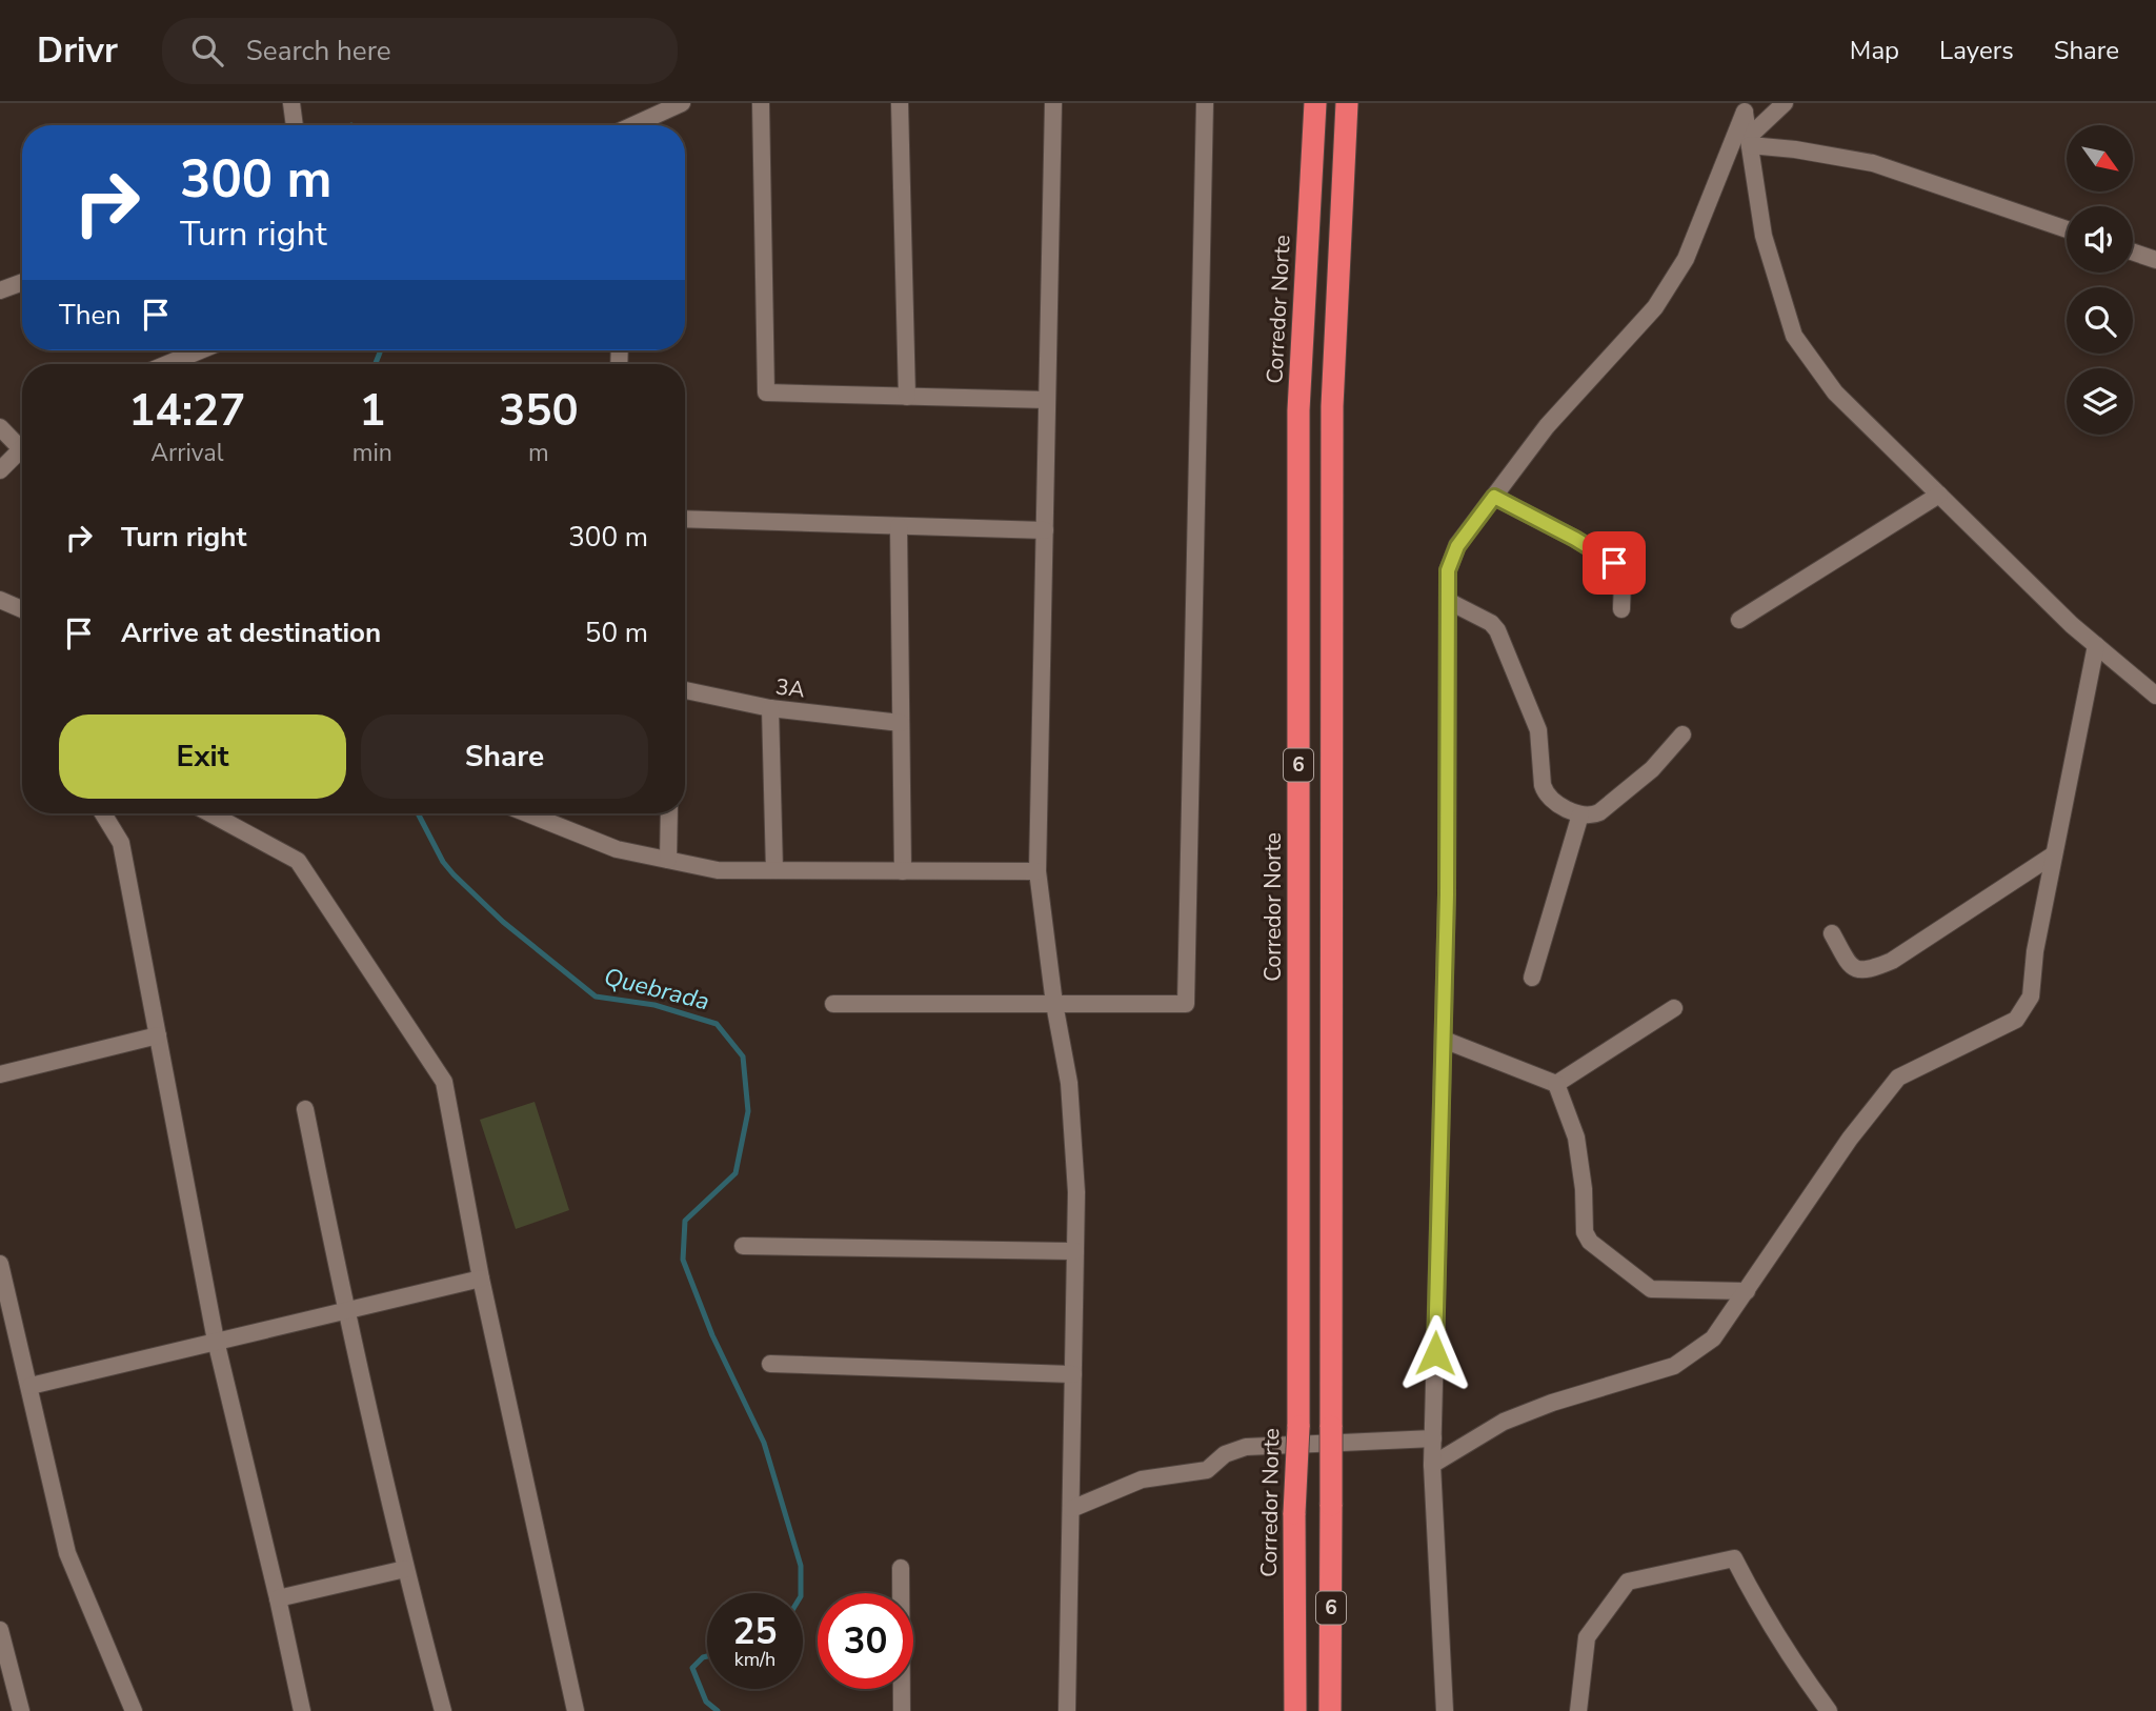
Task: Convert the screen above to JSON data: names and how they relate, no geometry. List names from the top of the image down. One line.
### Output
{"streets":{"highway":["Corredor Norte","6"],"street":["3A"]},"water":["Quebrada"],"north":"bottom right","page":{"header":"Drivr","search":"Search here","nav":["Map","Layers","Share"],"turn":["300 m","Turn right"],"then":"Then","eta":["14:27","Arrival","1","min","350","m"],"list":[{"name":"Turn right","value":"300 m"},{"name":"Arrive at destination","value":"50 m"}],"buttons":["Exit","Share"],"speed":"25 km/h","limit":"30"}}
